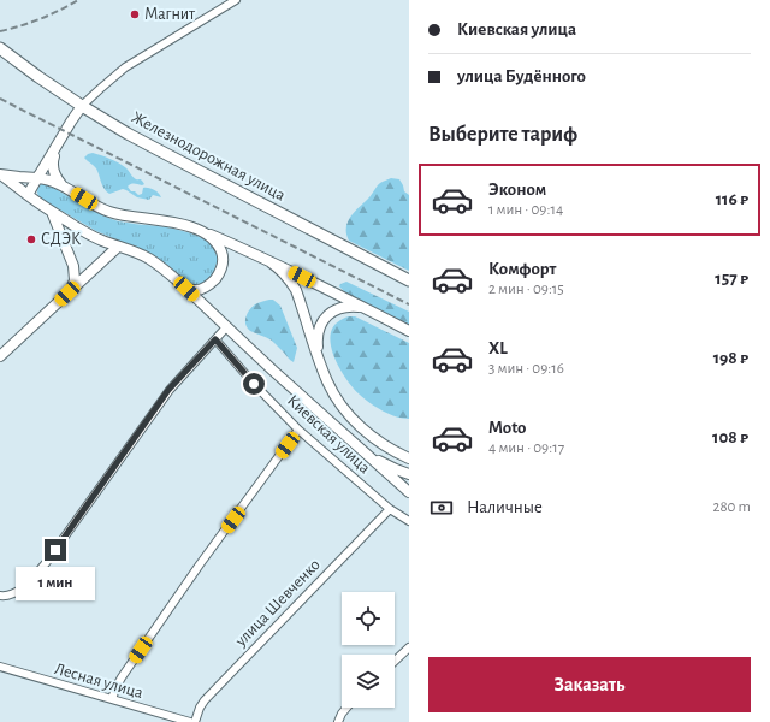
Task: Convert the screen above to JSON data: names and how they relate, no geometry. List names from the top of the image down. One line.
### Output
{"streets":{"main road":["Железнодорожная улица"],"street":["Киевская улица","улица Шевченко","Лесная улица"]},"crossings":[["Киевская улица","улица Шевченко"]],"places":["Магнит","СДЭК"],"page":{"banner":["Киевская улица","улица Будённого"],"heading":"Выберите тариф","list":[{"name":"Эконом","note":"1 мин · 09:14","value":"116 ₽"},{"name":"Комфорт","note":"2 мин · 09:15","value":"157 ₽"},{"name":"XL","note":"3 мин · 09:16","value":"198 ₽"},{"name":"Moto","note":"4 мин · 09:17","value":"108 ₽"}],"pay":["Наличные","280 m"],"bubble":"1 мин","buttons":"Заказать"}}
